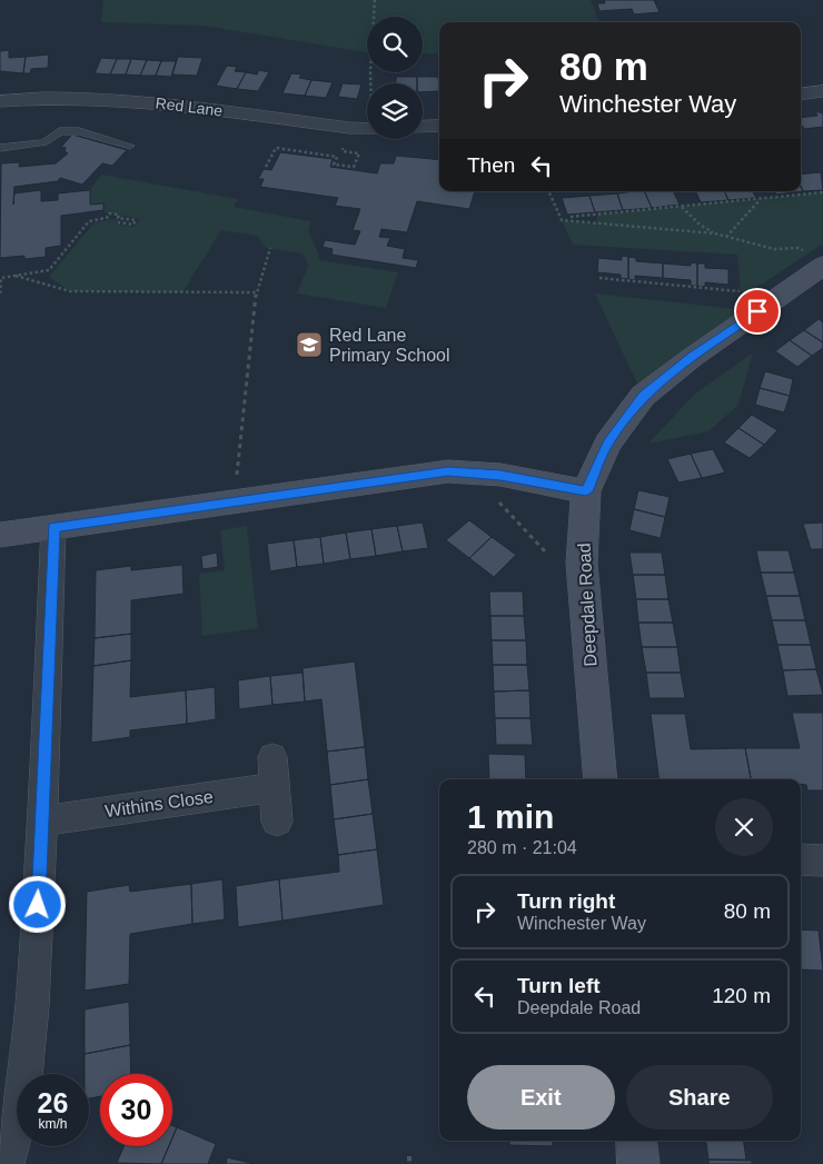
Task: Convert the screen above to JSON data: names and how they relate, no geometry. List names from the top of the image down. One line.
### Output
{"streets":{"street":["Red Lane","Deepdale Road","Withins Close"]},"places":{"school or university":["Red Lane Primary School"]},"page":{"turn":["80 m","Winchester Way"],"then":"Then","heading":["1 min","280 m · 21:04"],"list":[{"name":"Turn right","note":"Winchester Way","value":"80 m"},{"name":"Turn left","note":"Deepdale Road","value":"120 m"}],"buttons":["Exit","Share"],"speed":"26 km/h","limit":"30"}}
